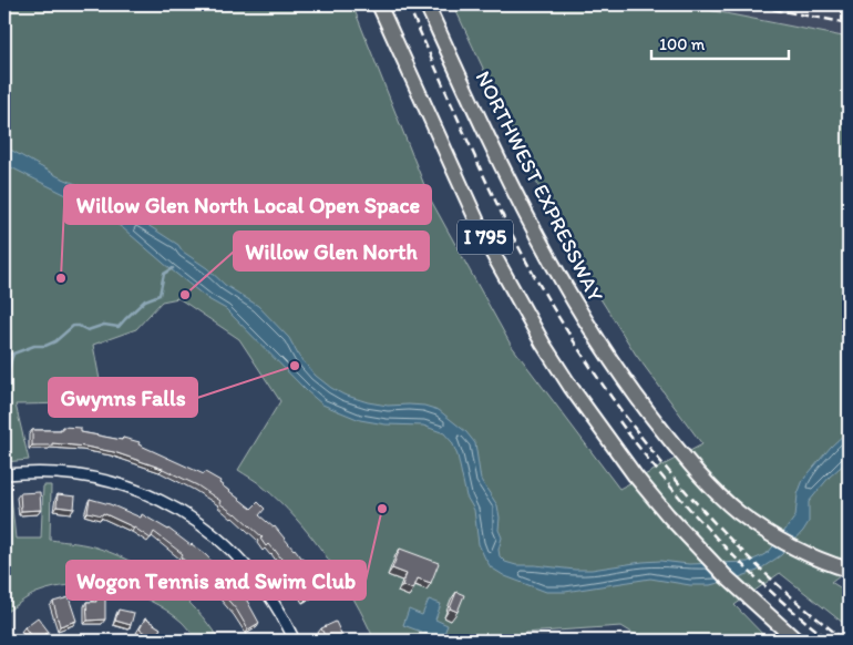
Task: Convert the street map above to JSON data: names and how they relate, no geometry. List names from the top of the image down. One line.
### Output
{"streets":{"highway":["NORTHWEST EXPRESSWAY","I 795"]},"places":["Willow Glen North Local Open Space","Willow Glen North","Gwynns Falls","Wogon Tennis and Swim Club"],"scale_bar":"100 m"}
